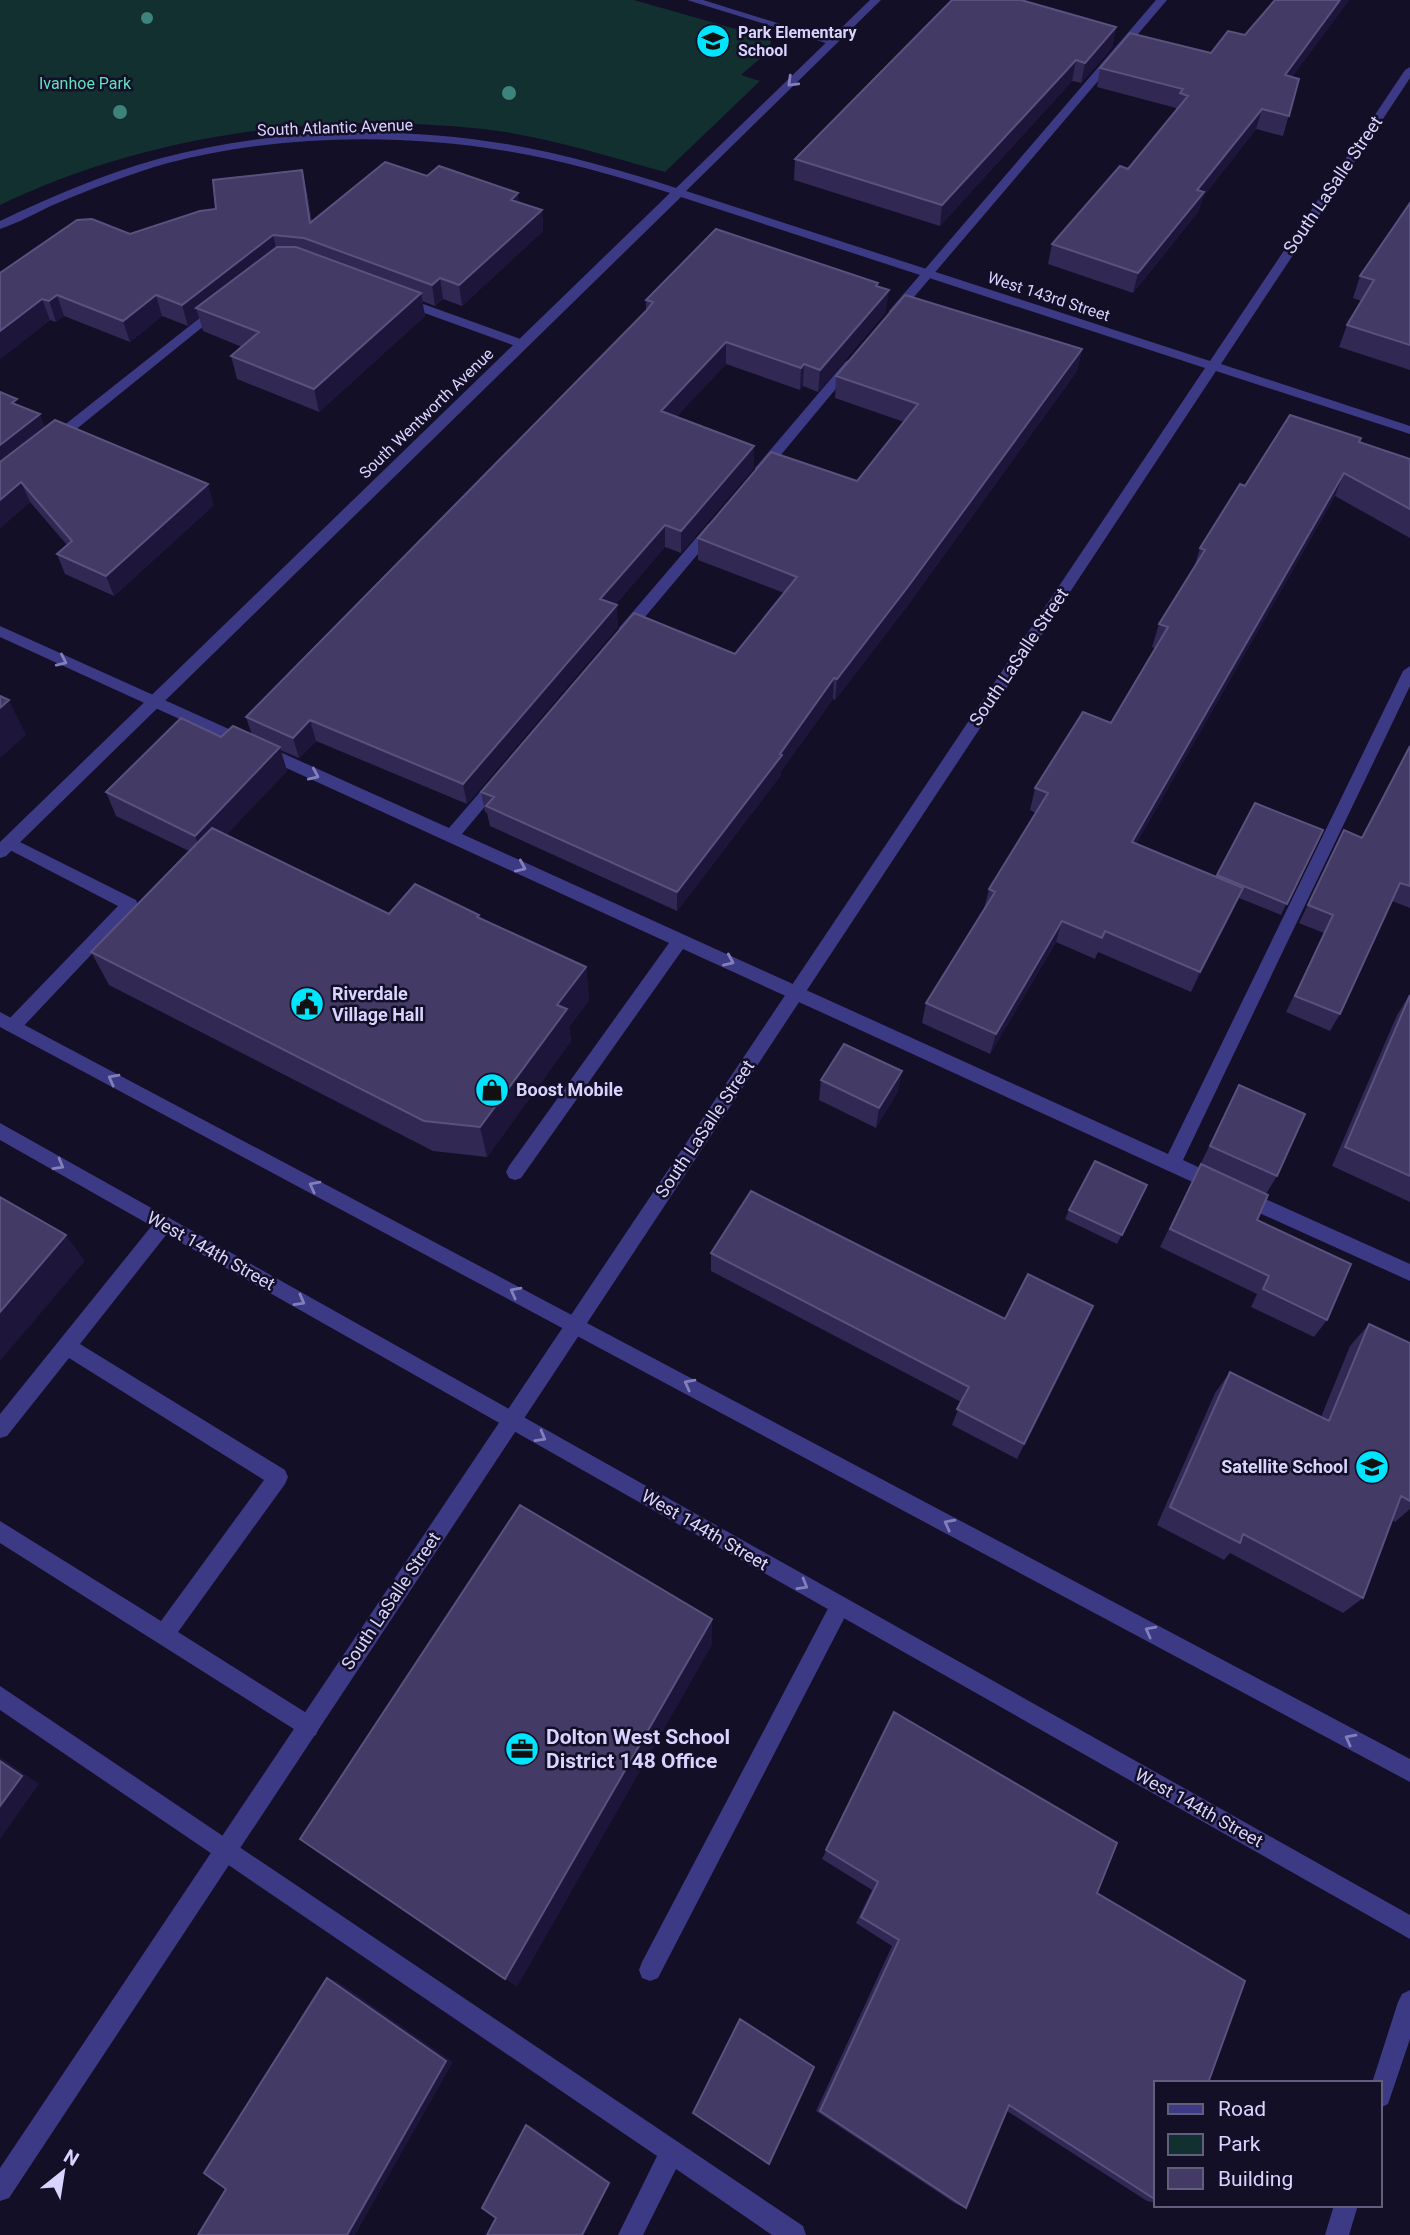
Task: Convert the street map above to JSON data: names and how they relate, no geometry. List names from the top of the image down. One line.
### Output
{"streets":{"street":["South Atlantic Avenue","South LaSalle Street","West 143rd Street","South Wentworth Avenue","West 144th Street"]},"crossings":[["South Atlantic Avenue","West 143rd Street"],["South Atlantic Avenue","South Wentworth Avenue"],["South LaSalle Street","West 143rd Street"],["South LaSalle Street","West 144th Street"],["West 143rd Street","South Wentworth Avenue"]],"parks":["Ivanhoe Park"],"places":{"school or university":["Park Elementary School","Satellite School"],"public building":["Riverdale Village Hall"],"shop":["Boost Mobile"],"office":["Dolton West School District 148 Office"]},"legend":["Road","Park","Building"],"north":"top right"}
